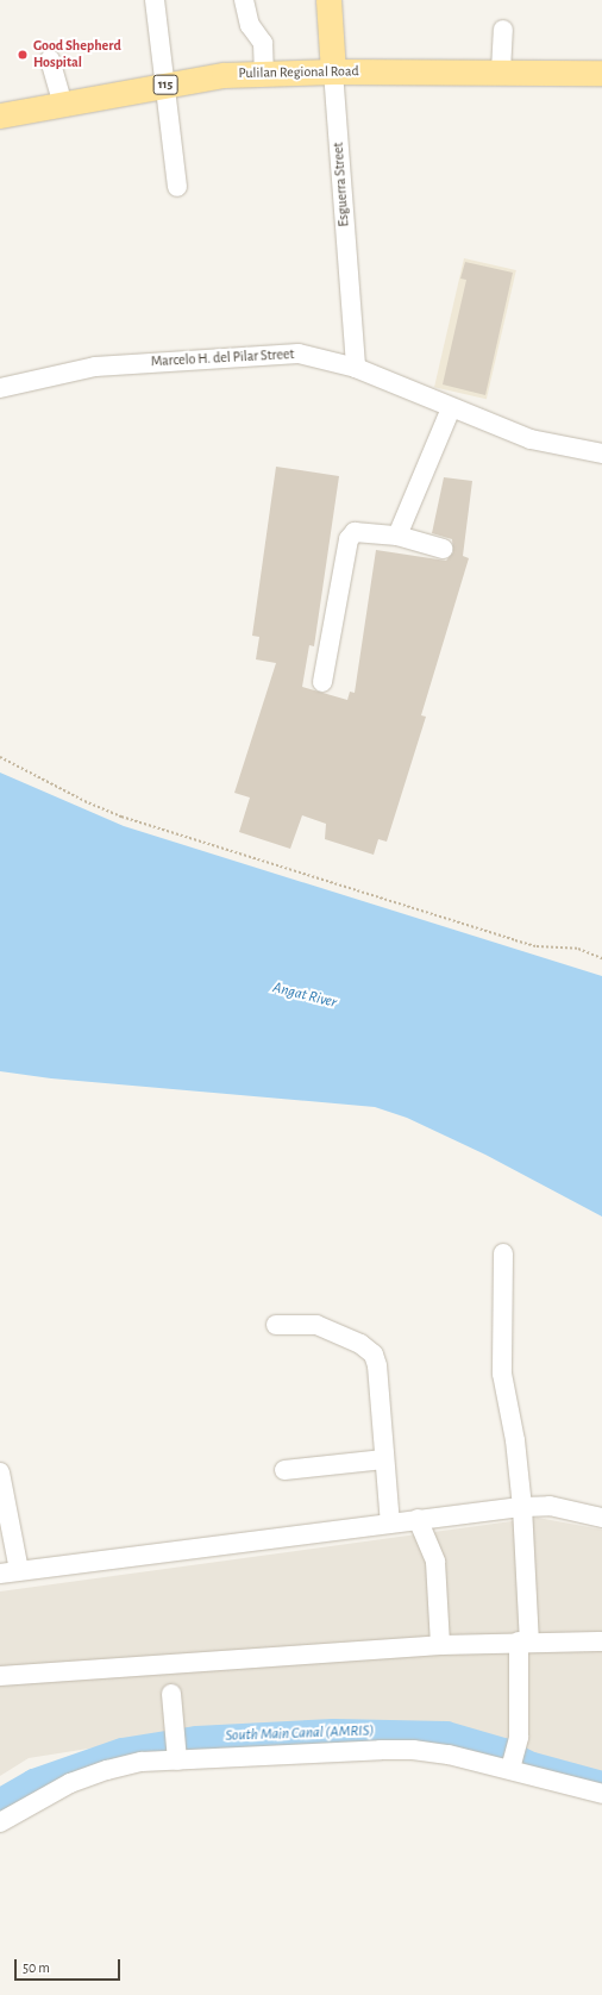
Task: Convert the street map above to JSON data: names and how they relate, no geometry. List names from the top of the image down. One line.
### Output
{"streets":{"main road":["Pulilan Regional Road","115","Esguerra Street"],"street":["Marcelo H. del Pilar Street"]},"crossings":[["Pulilan Regional Road","Esguerra Street"],["Esguerra Street","Marcelo H. del Pilar Street"]],"water":["Angat River","South Main Canal (AMRIS)"],"places":["Good Shepherd Hospital"],"scale_bar":"50 m"}
